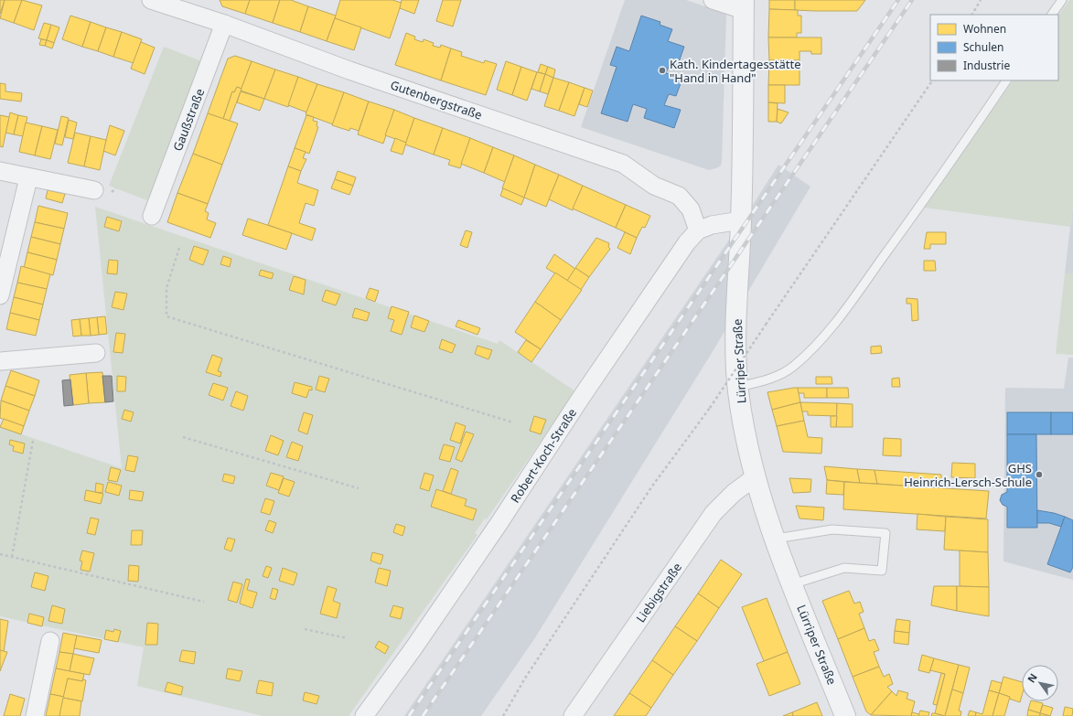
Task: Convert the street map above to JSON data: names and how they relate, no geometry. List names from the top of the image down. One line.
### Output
{"streets":{"street":["Gutenbergstraße","Gaußstraße","Lürriper Straße","Robert-Koch-Straße","Liebigstraße"]},"crossings":[["Gutenbergstraße","Gaußstraße"],["Gutenbergstraße","Robert-Koch-Straße"],["Lürriper Straße","Robert-Koch-Straße"],["Lürriper Straße","Liebigstraße"]],"places":["Kath. Kindertagesstätte \"Hand in Hand\"","GHS Heinrich-Lersch-Schule"],"legend":["Wohnen","Schulen","Industrie"],"north":"top left"}
